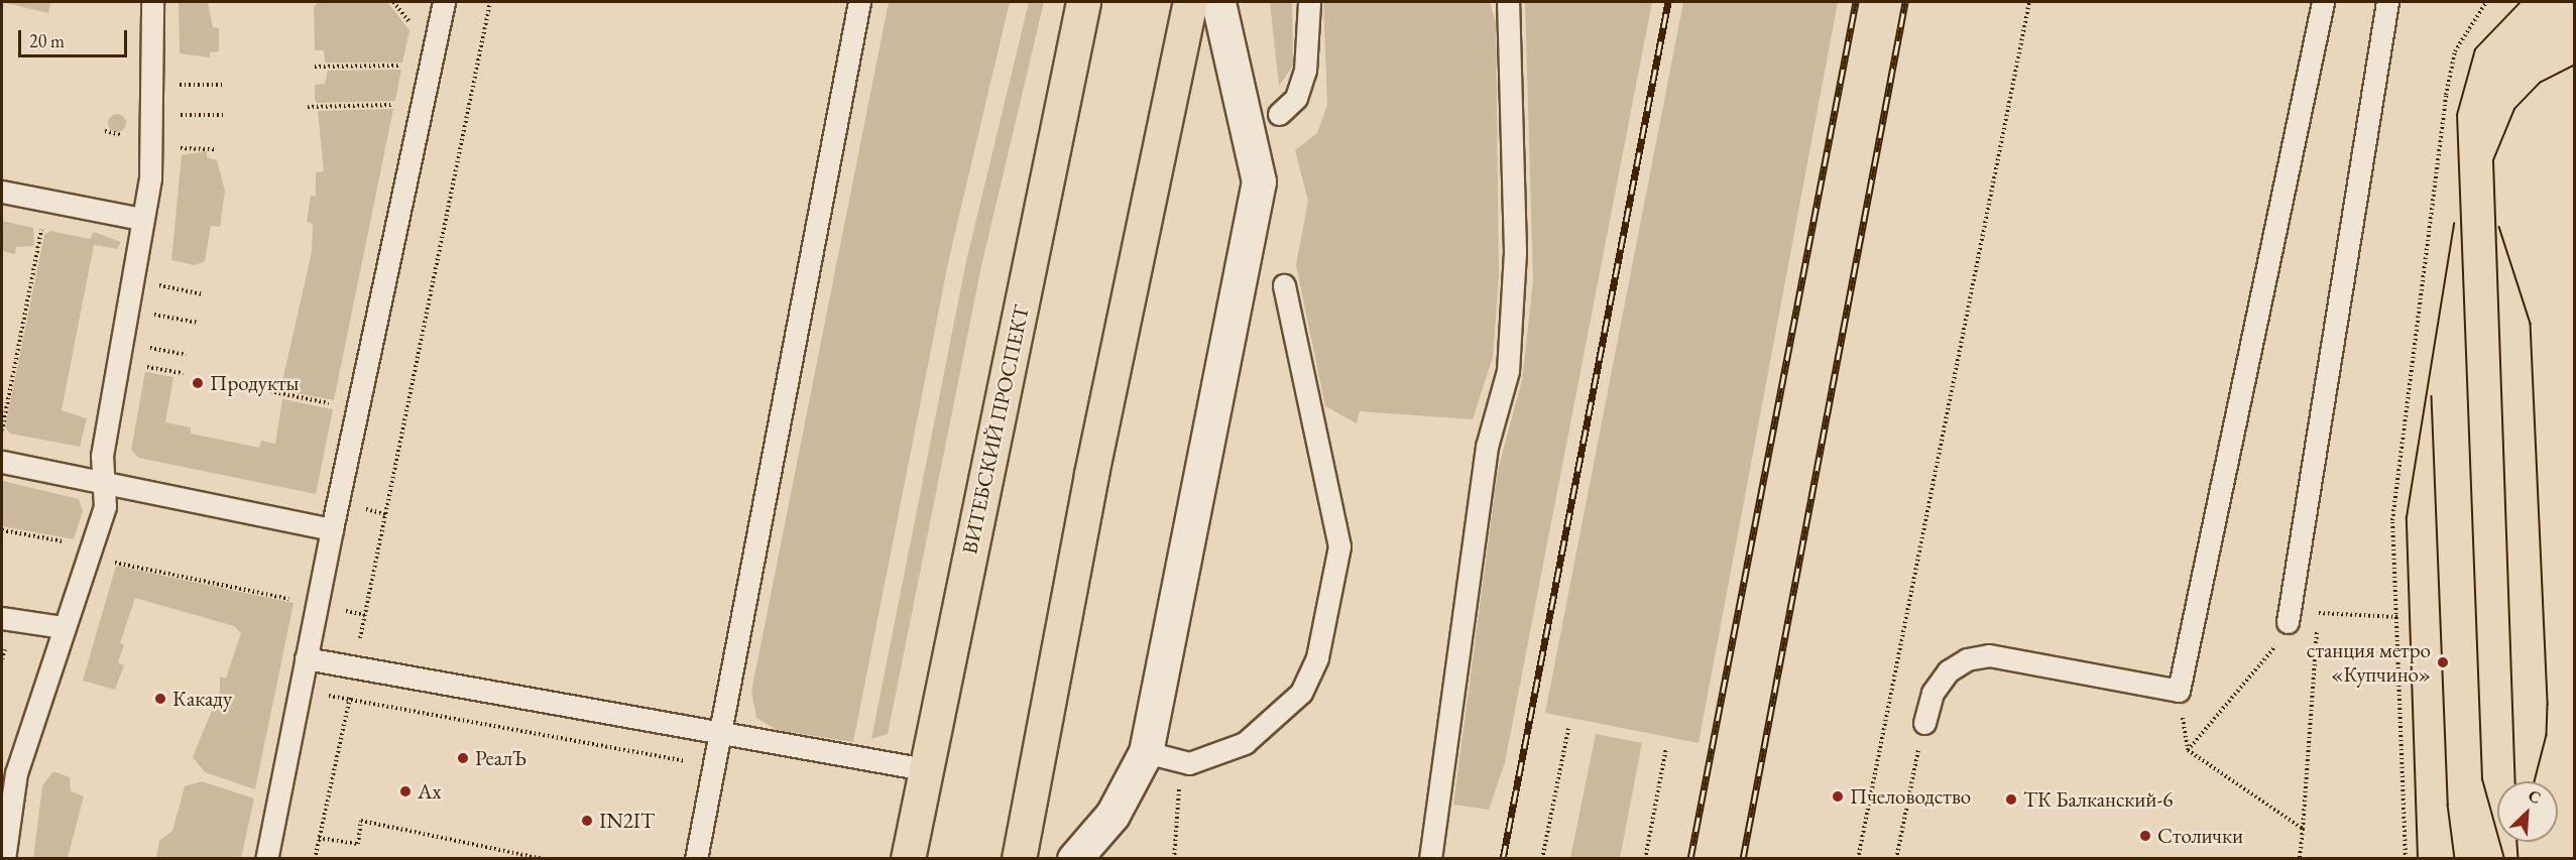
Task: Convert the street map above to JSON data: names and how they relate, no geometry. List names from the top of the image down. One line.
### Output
{"streets":{"main road":["ВИТЕБСКИЙ ПРОСПЕКТ"]},"places":["Продукты","станция метро «Купчино»","Какаду","РеалЪ","Ах","Пчеловодство","ТК Балканский-6","IN2IT","Столички"],"scale_bar":"20 m","north":"top right"}
